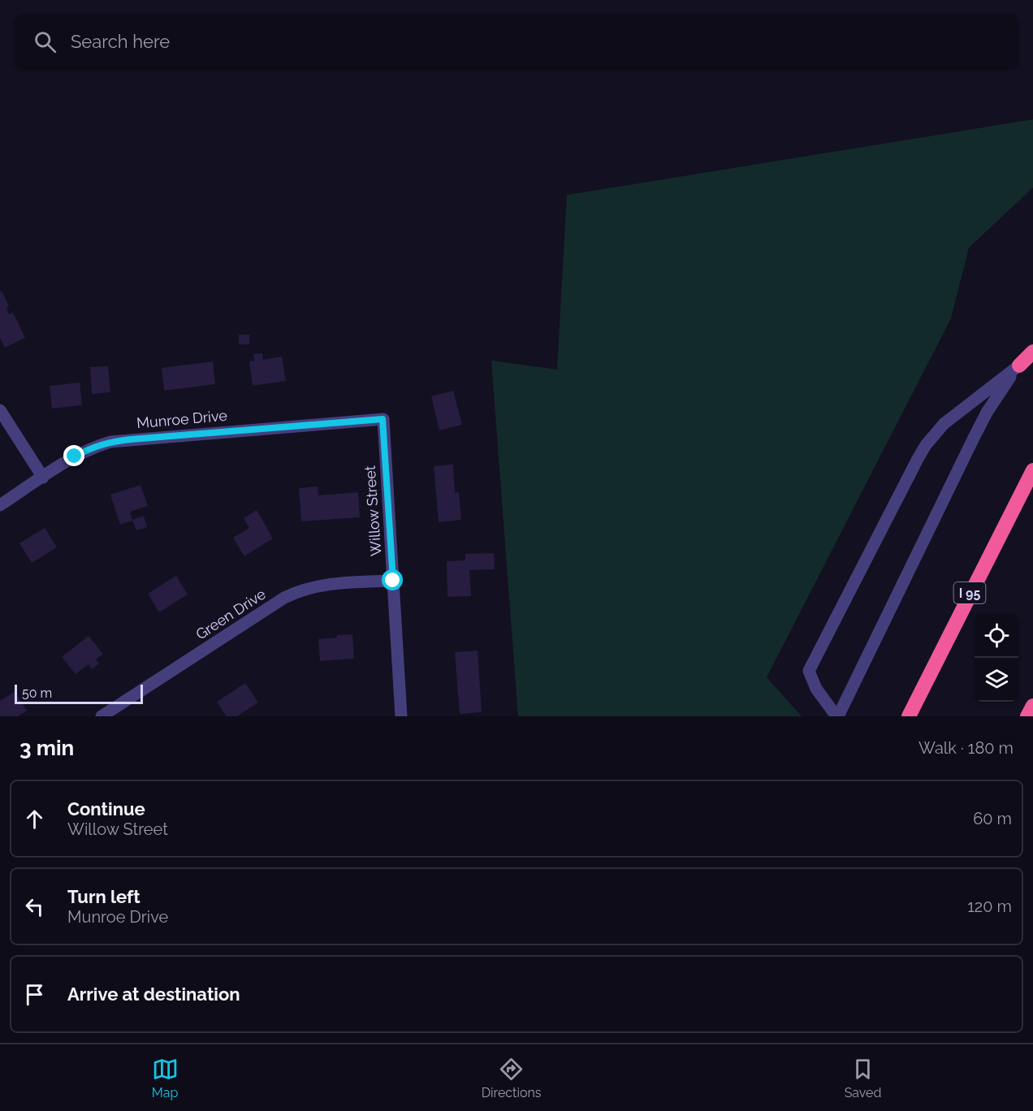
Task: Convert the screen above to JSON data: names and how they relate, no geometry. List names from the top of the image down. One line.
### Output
{"streets":{"highway":["I 95"],"street":["Munroe Drive","Willow Street","Green Drive"]},"crossings":[["Munroe Drive","Willow Street"],["Willow Street","Green Drive"]],"scale_bar":"50 m","page":{"search":"Search here","scale":"50 m","heading":["3 min","Walk · 180 m"],"list":[["Continue","Willow Street","60 m"],["Turn left","Munroe Drive","120 m"],"Arrive at destination"],"nav":["Map","Directions","Saved"]}}
